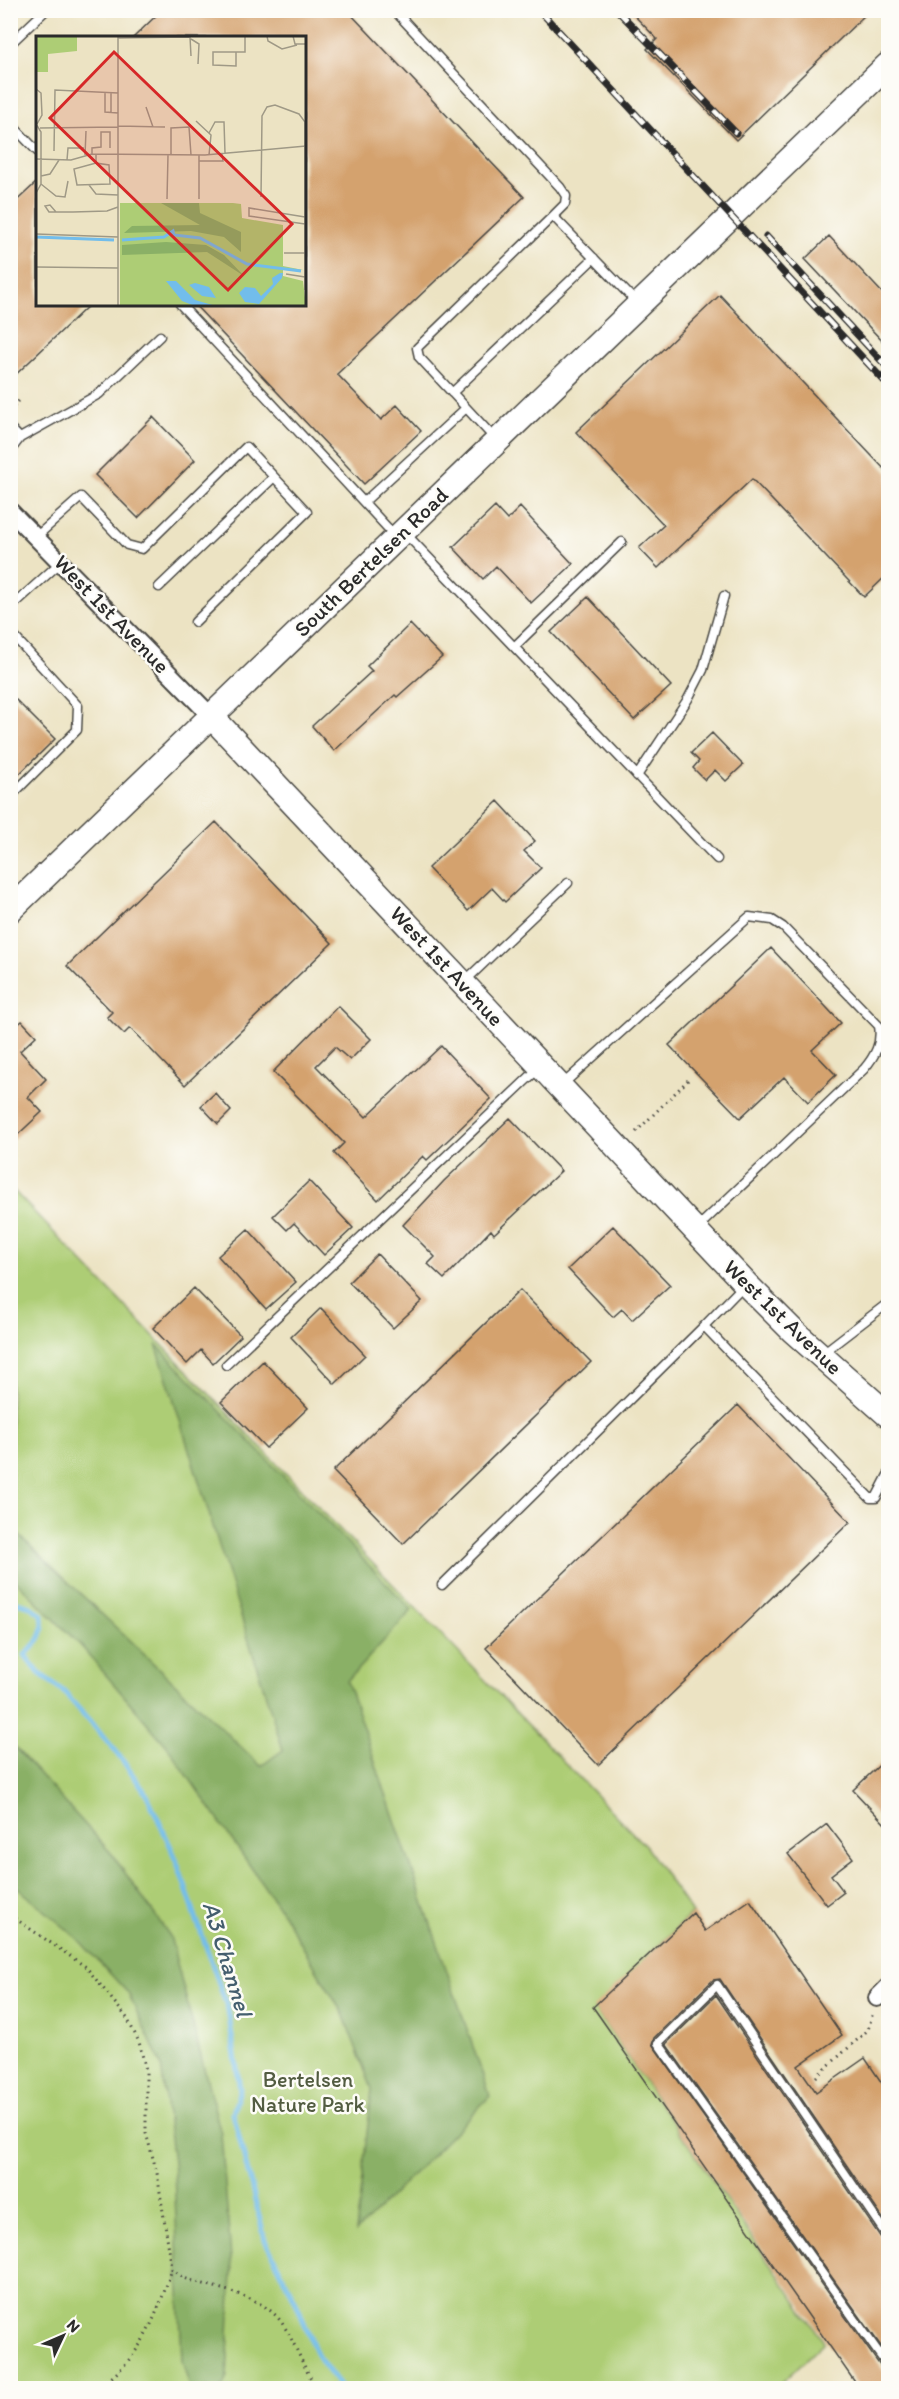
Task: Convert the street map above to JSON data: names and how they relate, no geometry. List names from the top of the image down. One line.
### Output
{"streets":{"street":["South Bertelsen Road","West 1st Avenue"]},"crossings":[["South Bertelsen Road","West 1st Avenue"]],"water":["A3 Channel"],"parks":["Bertelsen Nature Park"],"north":"top right"}
